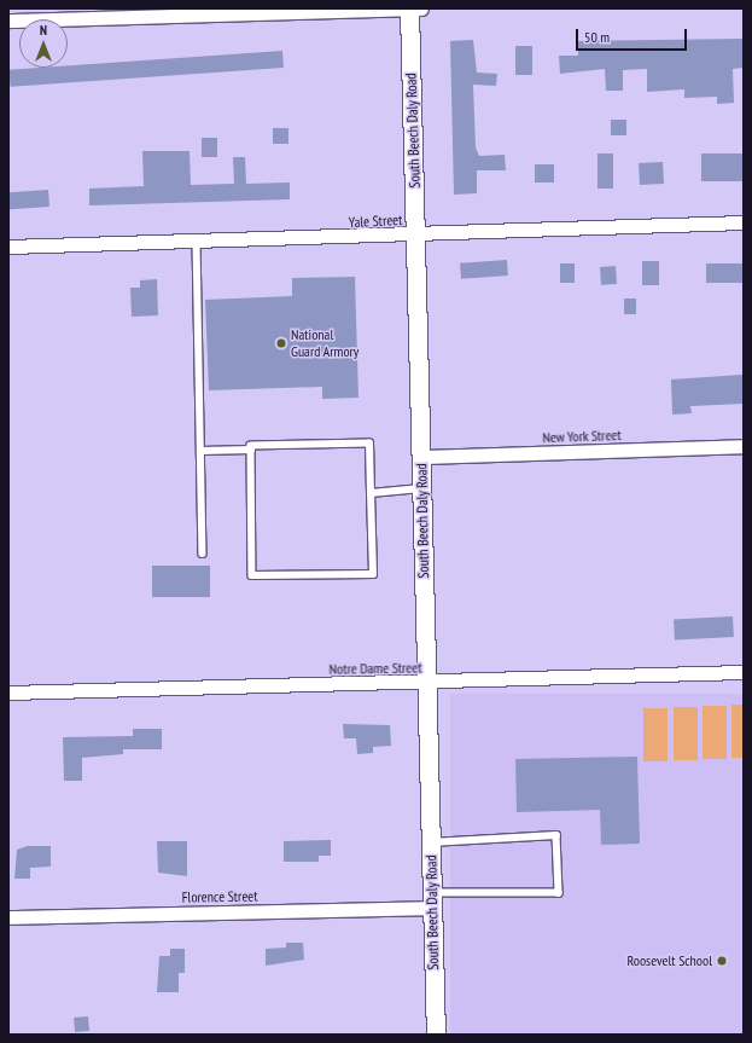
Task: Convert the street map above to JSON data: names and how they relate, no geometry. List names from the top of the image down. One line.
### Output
{"streets":{"main road":["South Beech Daly Road"],"street":["Yale Street","New York Street","Notre Dame Street","Florence Street"]},"crossings":[["South Beech Daly Road","Yale Street"],["South Beech Daly Road","New York Street"],["South Beech Daly Road","Notre Dame Street"],["South Beech Daly Road","Florence Street"]],"places":["National Guard Armory","Roosevelt School"],"scale_bar":"50 m","north":"top"}
